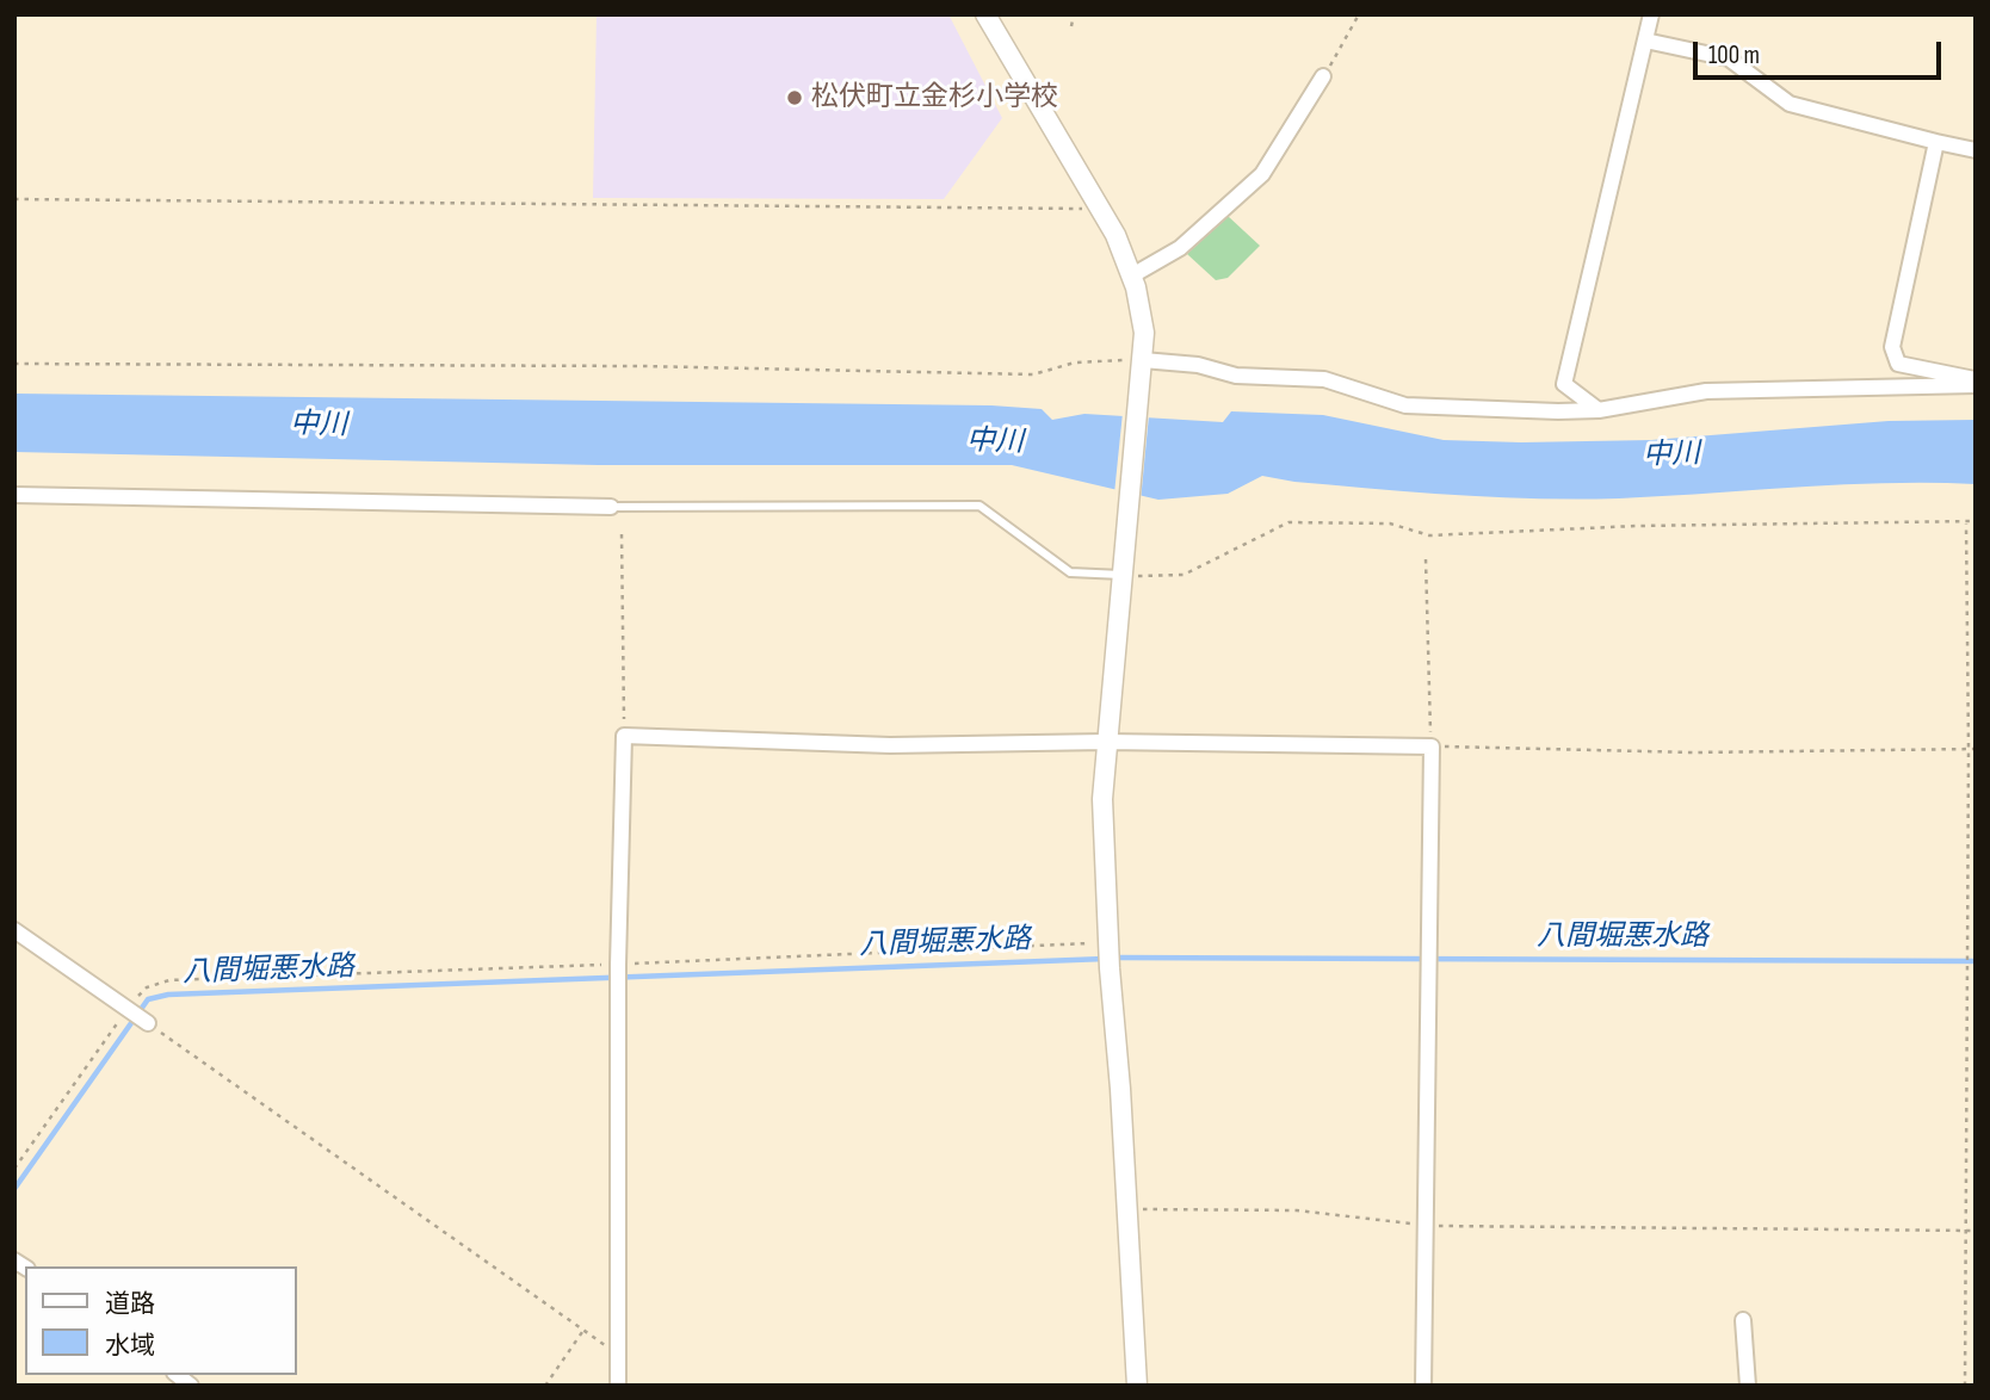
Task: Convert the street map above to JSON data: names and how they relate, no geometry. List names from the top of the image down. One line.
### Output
{"water":["中川","八間堀悪水路"],"places":["松伏町立金杉小学校"],"legend":["道路","水域"],"scale_bar":"100 m"}
